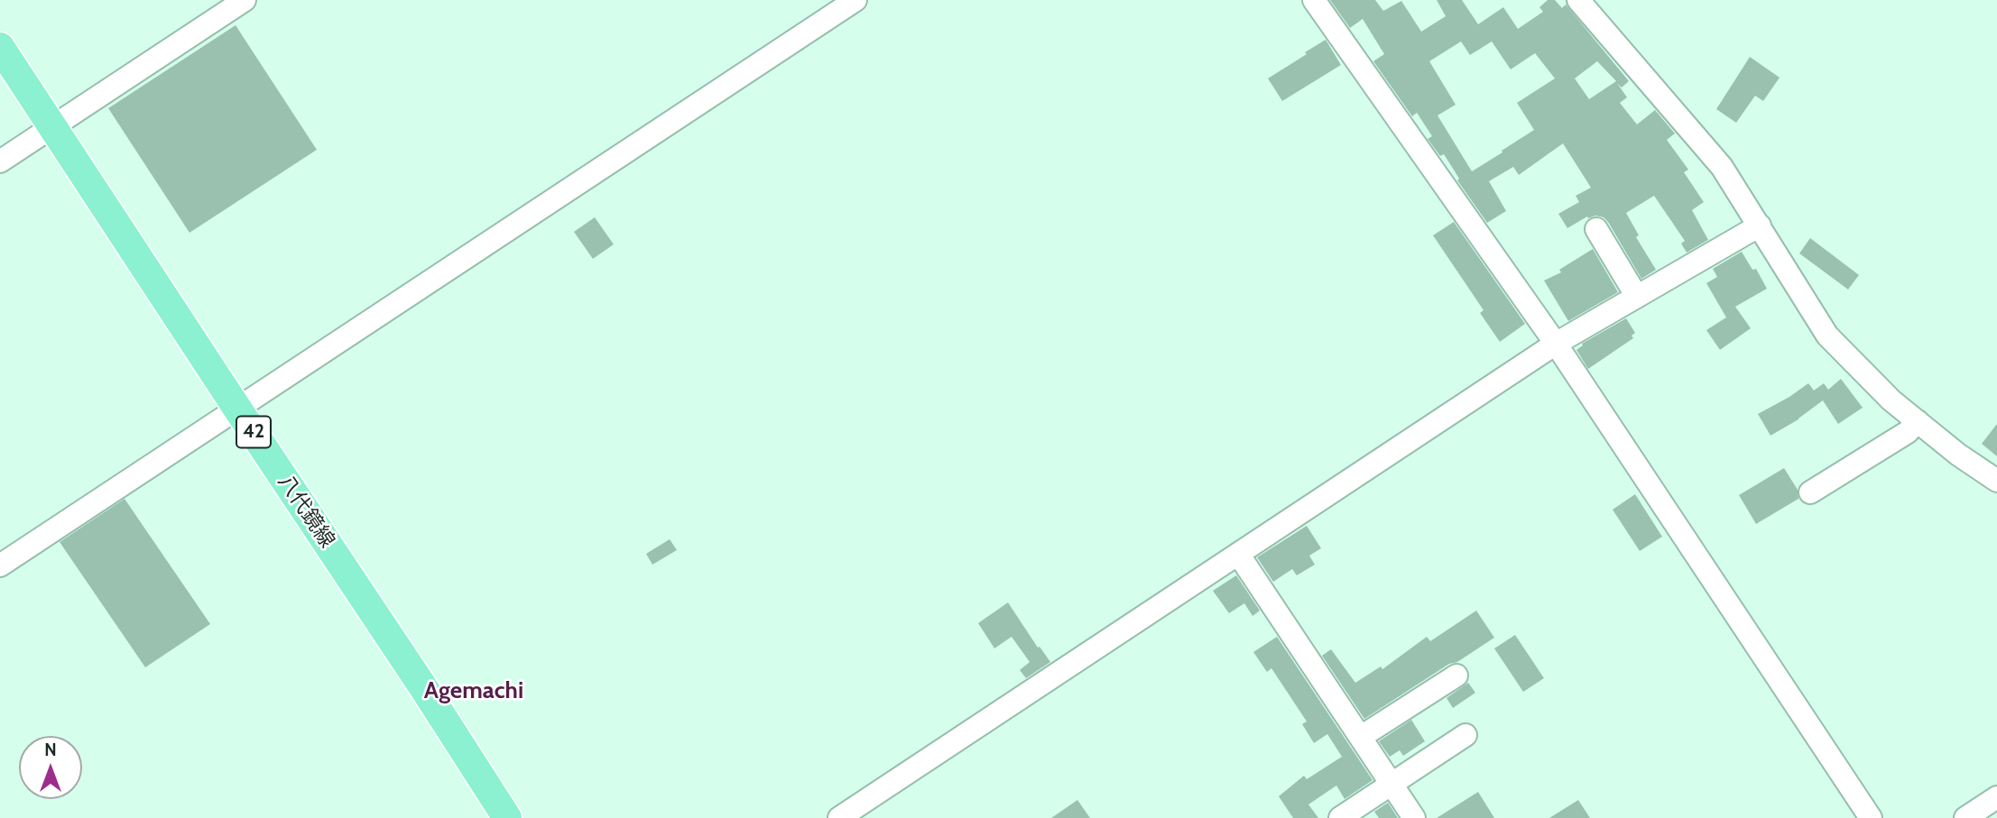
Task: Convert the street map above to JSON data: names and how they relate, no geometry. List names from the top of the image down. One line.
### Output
{"streets":{"main road":["42","八代鏡線"]},"districts":["Agemachi"],"north":"top"}
